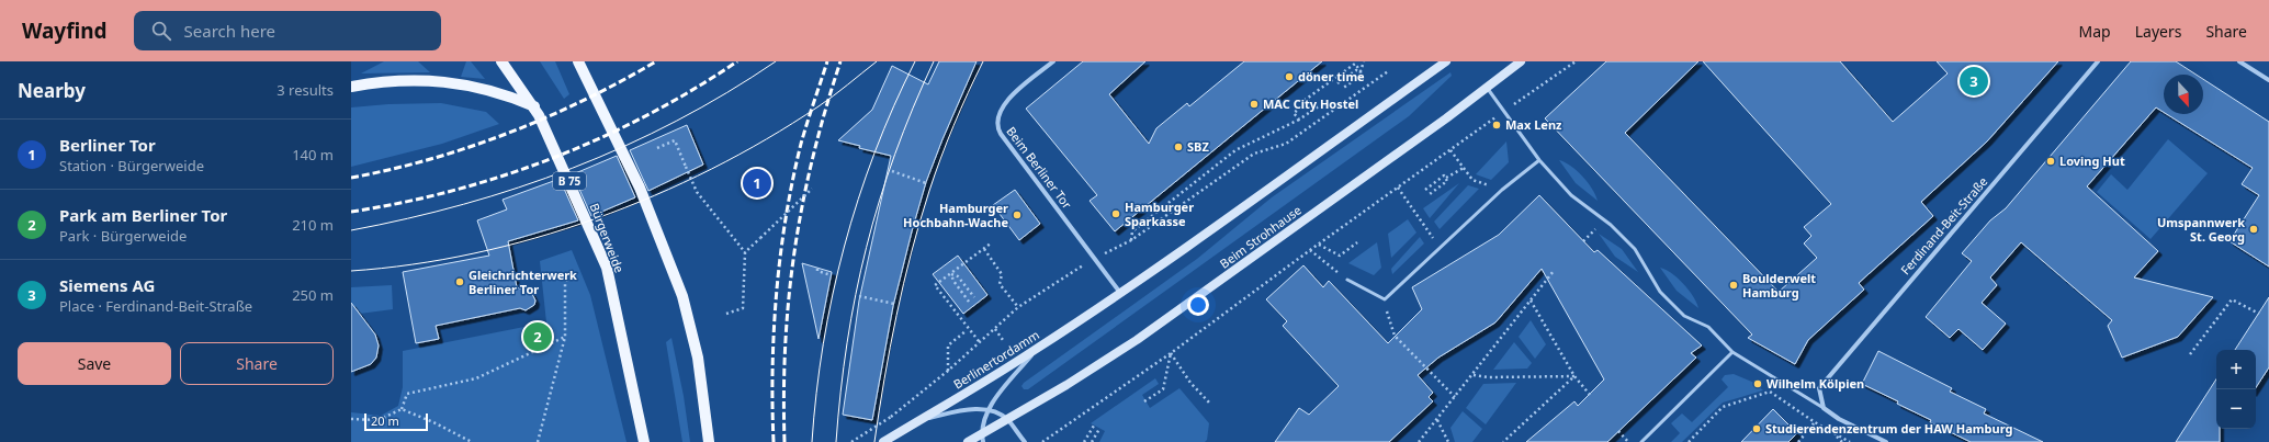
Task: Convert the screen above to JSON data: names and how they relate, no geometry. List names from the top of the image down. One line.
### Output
{"streets":{"main road":["B 75","Beim Strohhause","Bürgerweide","Berlinertordamm"],"street":["Beim Berliner Tor","Ferdinand-Beit-Straße"]},"crossings":[["Beim Berliner Tor","Berlinertordamm"]],"places":["döner time","MAC City Hostel","Max Lenz","SBZ","Loving Hut","Hamburger Sparkasse","Hamburger Hochbahn-Wache","Umspannwerk St. Georg","Gleichrichterwerk Berliner Tor","Boulderwelt Hamburg","Wilhelm Kölpien","Studierendenzentrum der HAW Hamburg"],"scale_bar":"20 m","north":"bottom","page":{"header":"Wayfind","search":"Search here","nav":["Map","Layers","Share"],"heading":["Nearby","3 results"],"pins":["3","1","2"],"list":[{"mark":"1","name":"Berliner Tor","note":"Station · Bürgerweide","value":"140 m"},{"mark":"2","name":"Park am Berliner Tor","note":"Park · Bürgerweide","value":"210 m"},{"mark":"3","name":"Siemens AG","note":"Place · Ferdinand-Beit-Straße","value":"250 m"}],"buttons":["Save","Share"],"map_buttons":["+","−"],"scale":"20 m"}}
